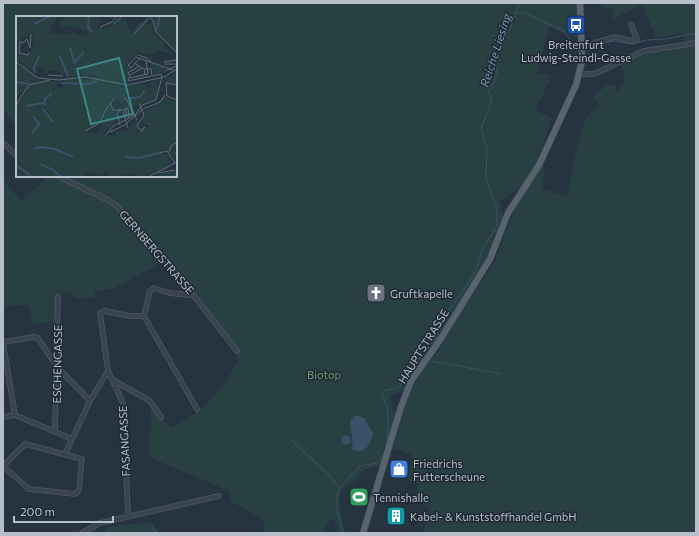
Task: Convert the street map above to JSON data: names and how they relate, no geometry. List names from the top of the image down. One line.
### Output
{"streets":{"main road":["HAUPTSTRASSE"],"street":["GERNBERGSTRASSE","ESCHENGASSE","FASANGASSE"]},"water":["Reiche Liesing"],"parks":["Biotop"],"places":{"bus stop":["Breitenfurt Ludwig-Steindl-Gasse"],"church":["Gruftkapelle"],"shop":["Friedrichs Futterscheune"],"sports":["Tennishalle"],"building":["Kabel- & Kunststoffhandel GmbH"]},"scale_bar":"200 m"}
